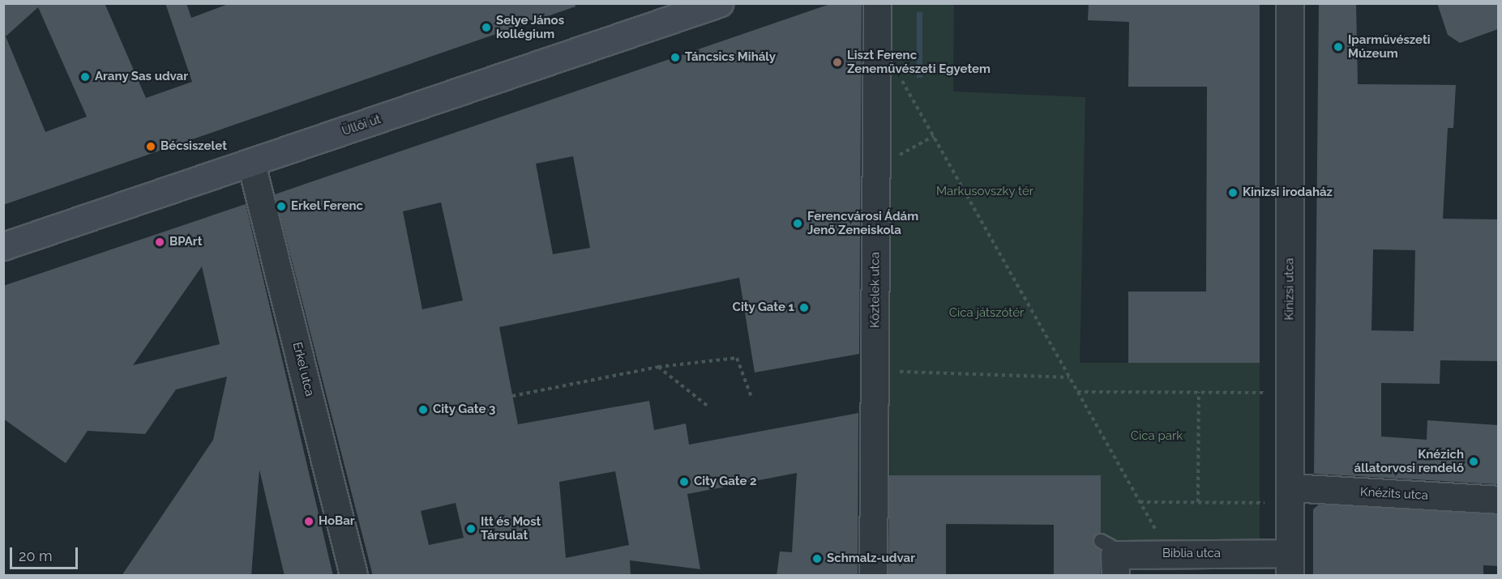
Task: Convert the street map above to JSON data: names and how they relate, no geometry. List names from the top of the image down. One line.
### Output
{"streets":{"main road":["Üllői út"],"street":["Kinizsi utca","Köztelek utca","Erkel utca","Knézits utca","Biblia utca"]},"crossings":[["Üllői út","Erkel utca"],["Kinizsi utca","Knézits utca"],["Kinizsi utca","Biblia utca"]],"parks":["Markusovszky tér","Cica játszótér","Cica park"],"places":["Selye János kollégium","Iparművészeti Múzeum","Táncsics Mihály","Liszt Ferenc Zeneművészeti Egyetem","Arany Sas udvar","Bécsiszelet","Kinizsi irodaház","Erkel Ferenc","Ferencvárosi Ádám Jenő Zeneiskola","BPArt","City Gate 1","City Gate 3","Knézich állatorvosi rendelő","City Gate 2","HoBar","Itt és Most Társulat","Schmalz-udvar"],"scale_bar":"20 m"}
